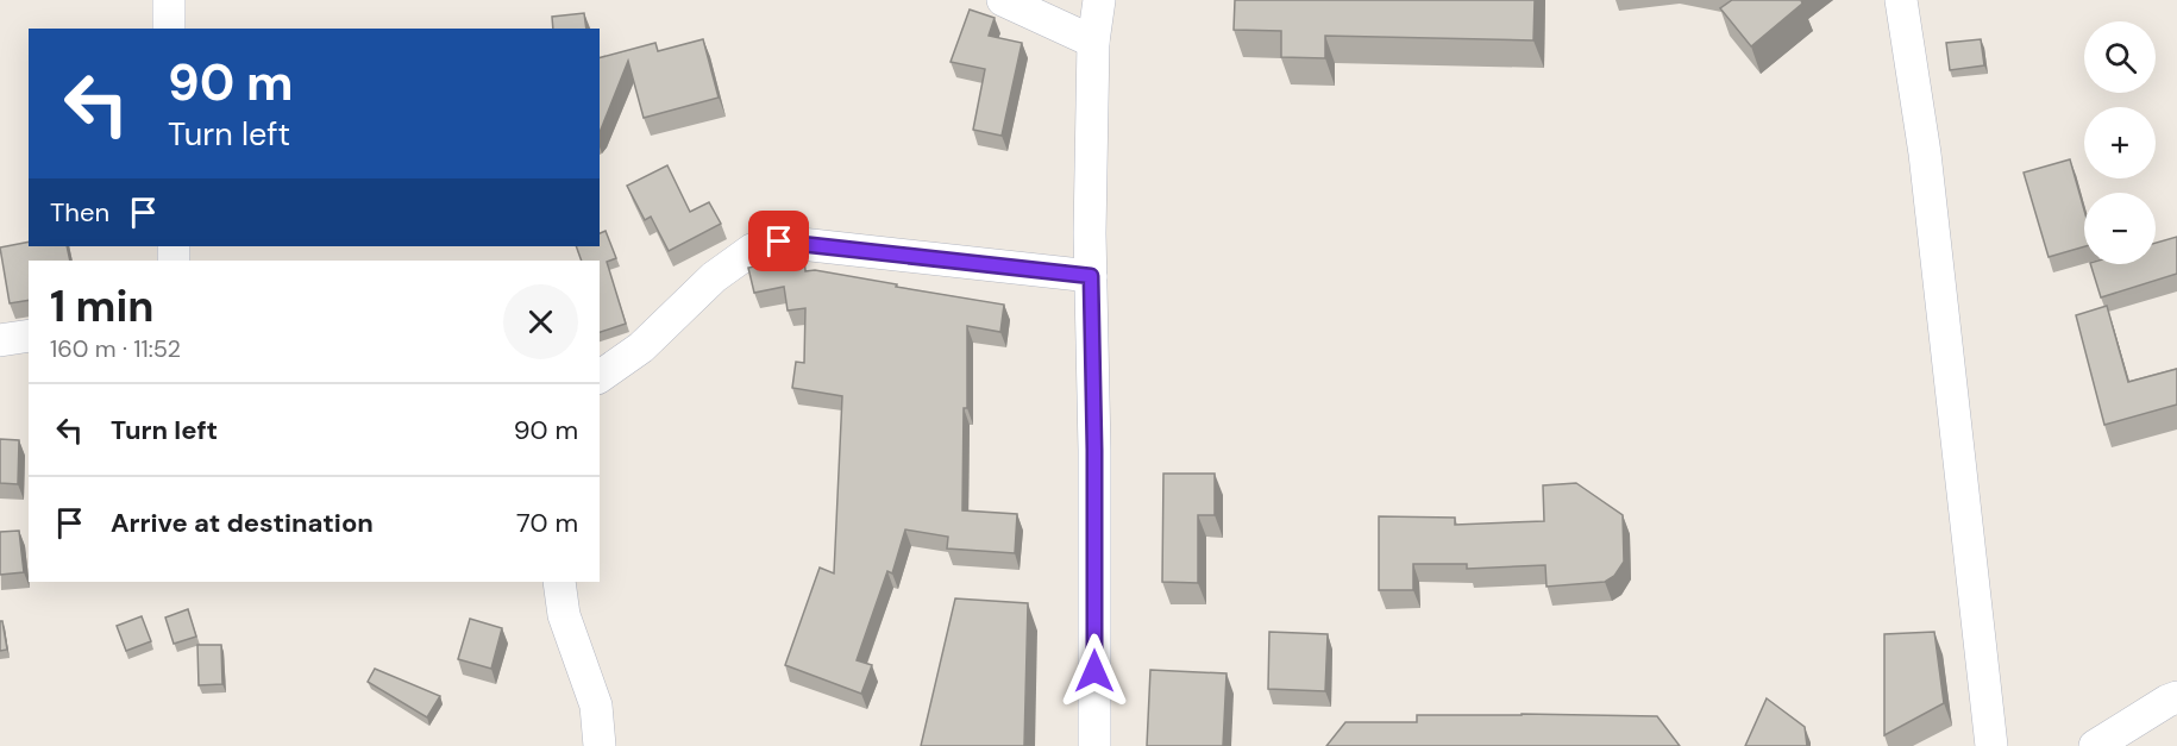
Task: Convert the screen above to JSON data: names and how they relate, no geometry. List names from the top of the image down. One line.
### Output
{"page":{"map_buttons":["+","−"],"turn":["90 m","Turn left"],"then":"Then","heading":["1 min","160 m · 11:52"],"list":[{"name":"Turn left","value":"90 m"},{"name":"Arrive at destination","value":"70 m"}]}}
